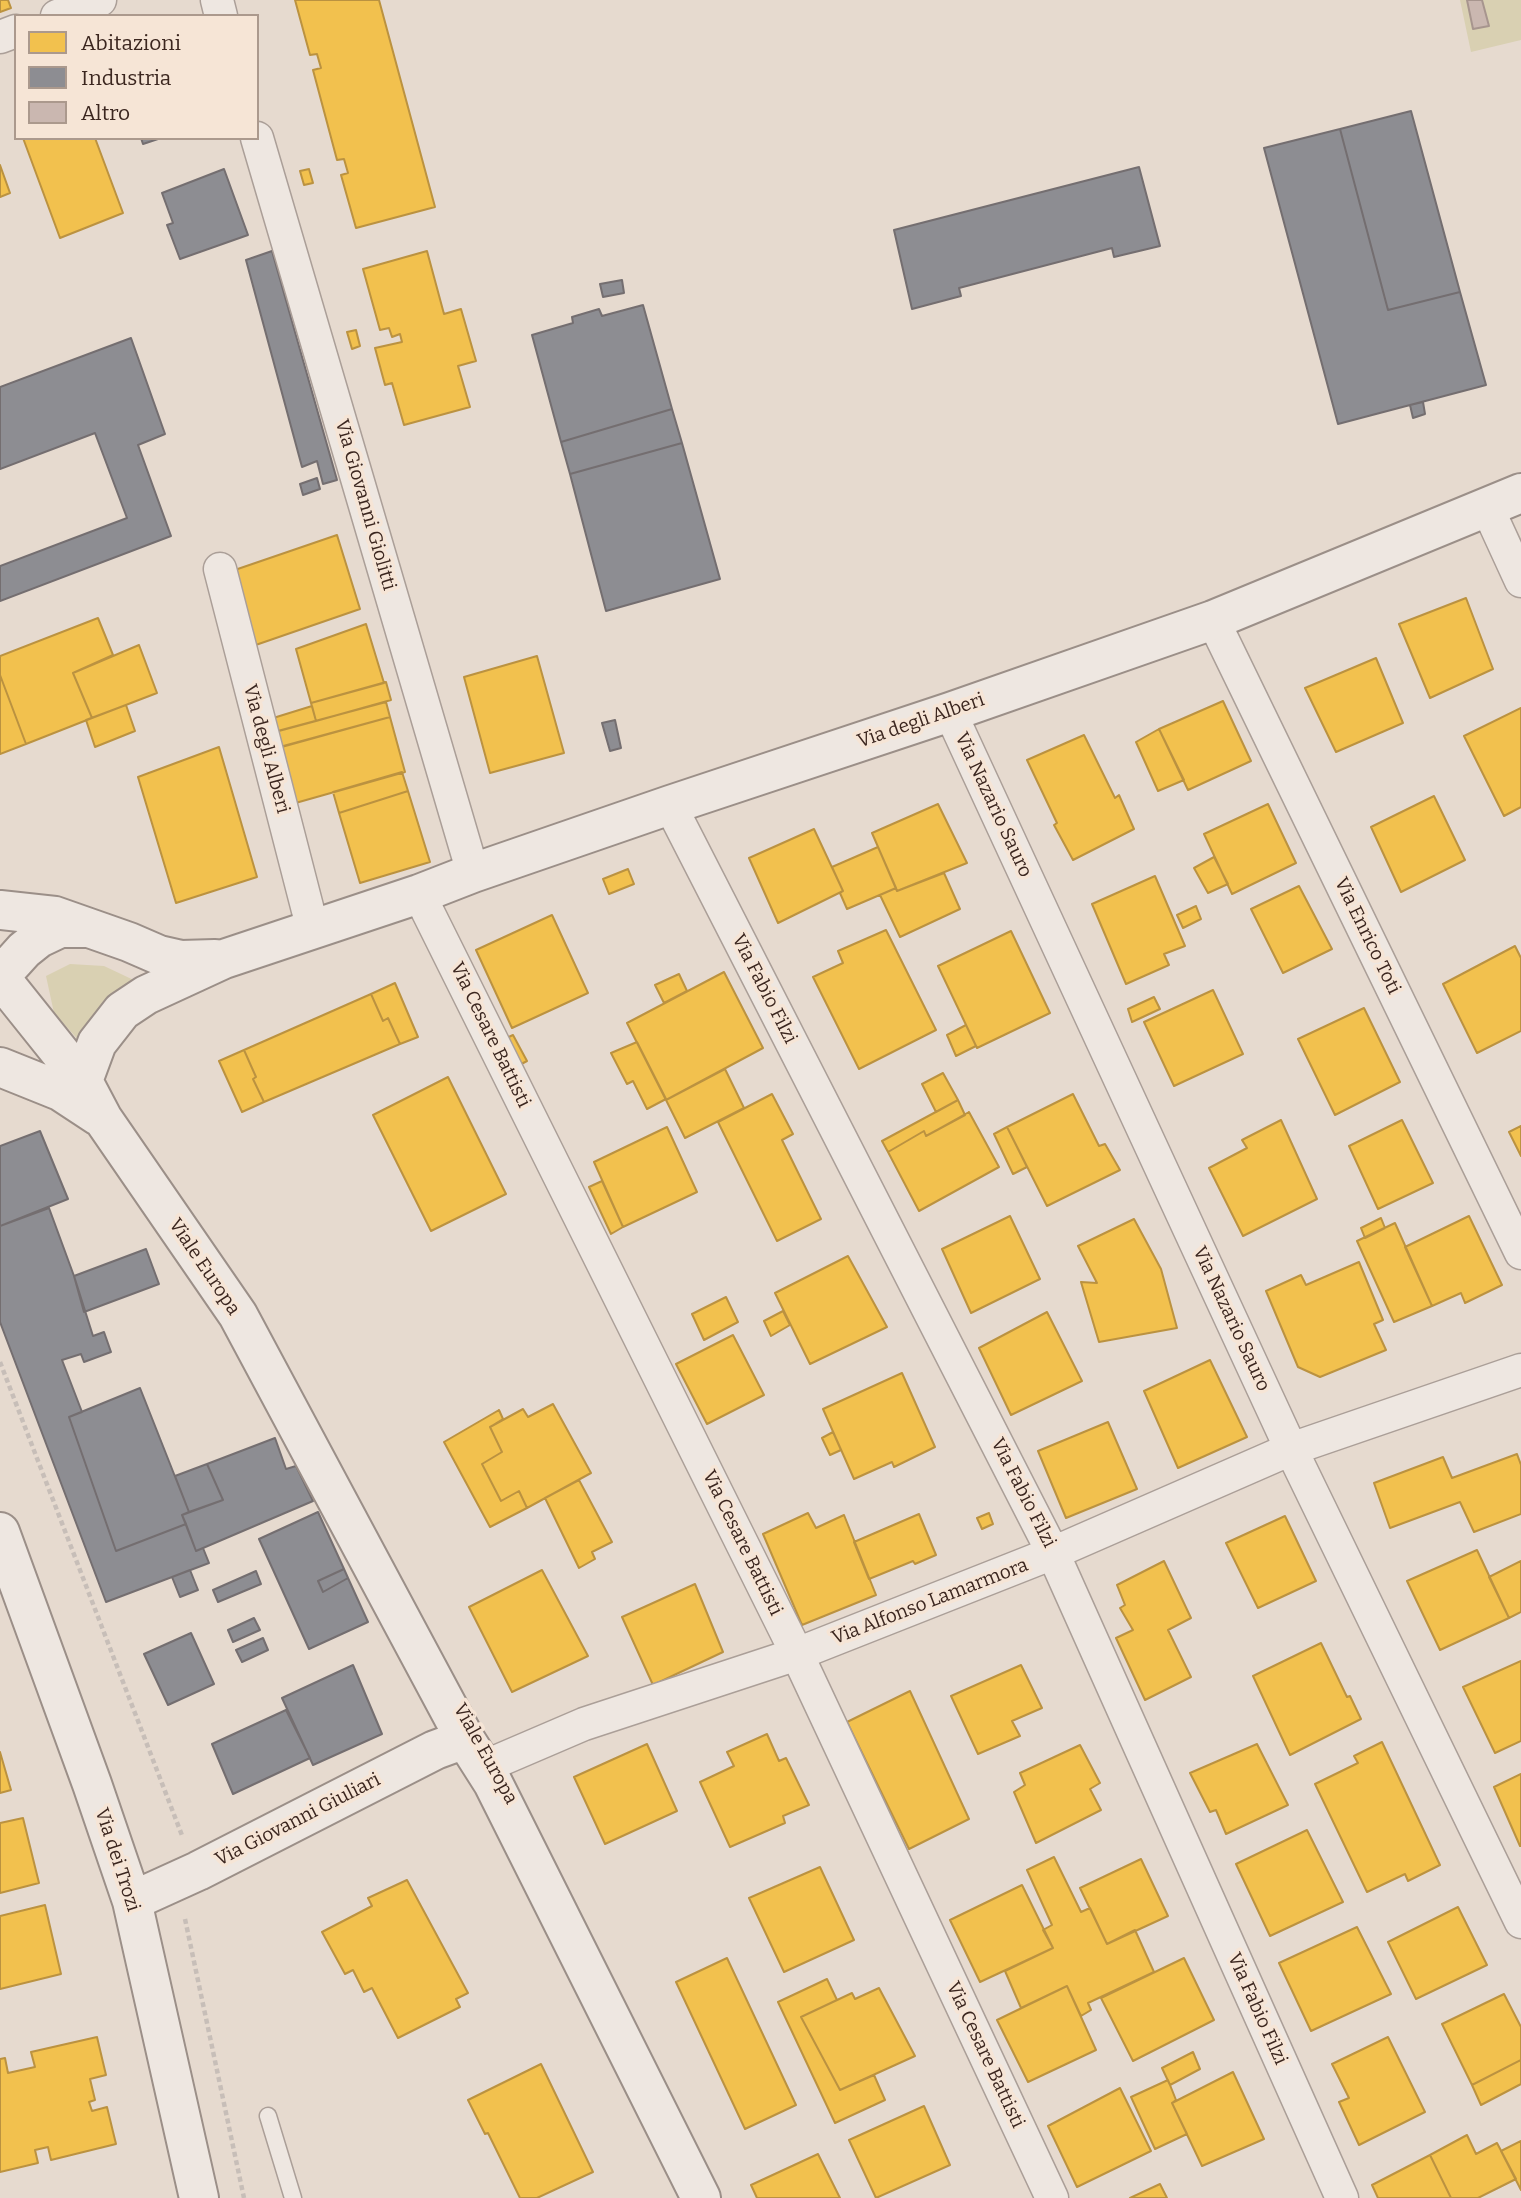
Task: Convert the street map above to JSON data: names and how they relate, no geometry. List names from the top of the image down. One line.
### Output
{"streets":{"street":["Via Giovanni Giolitti","Via degli Alberi","Via Nazario Sauro","Via Enrico Toti","Via Fabio Filzi","Via Cesare Battisti","Viale Europa","Via Alfonso Lamarmora","Via Giovanni Giuliari","Via dei Trozi"]},"crossings":[["Via Giovanni Giolitti","Via degli Alberi"],["Via degli Alberi","Via Nazario Sauro"],["Via degli Alberi","Via Enrico Toti"],["Via degli Alberi","Via Fabio Filzi"],["Via degli Alberi","Via Cesare Battisti"],["Via degli Alberi","Viale Europa"],["Via Nazario Sauro","Via Alfonso Lamarmora"],["Via Fabio Filzi","Via Alfonso Lamarmora"],["Via Cesare Battisti","Via Alfonso Lamarmora"],["Viale Europa","Via Alfonso Lamarmora"],["Viale Europa","Via Giovanni Giuliari"],["Via Alfonso Lamarmora","Via Giovanni Giuliari"],["Via Giovanni Giuliari","Via dei Trozi"]],"legend":["Abitazioni","Industria","Altro"]}
